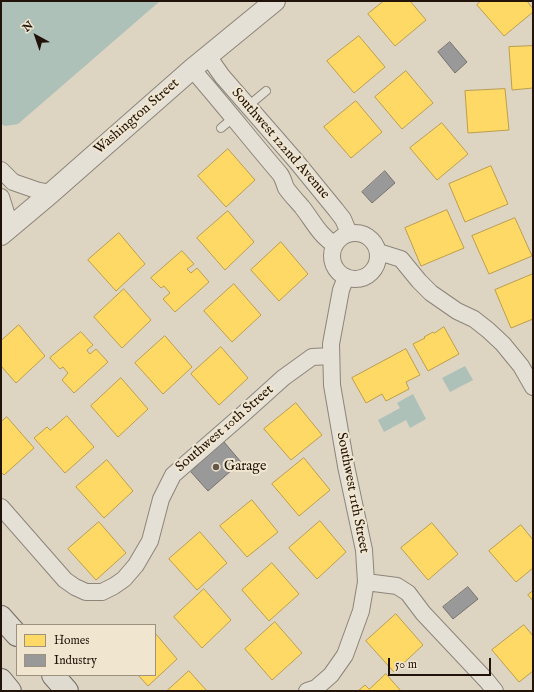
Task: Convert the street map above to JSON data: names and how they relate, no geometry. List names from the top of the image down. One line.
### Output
{"streets":{"street":["Washington Street","Southwest 122nd Avenue","Southwest 10th Street","Southwest 11th Street"]},"crossings":[["Washington Street","Southwest 122nd Avenue"],["Southwest 122nd Avenue","Southwest 11th Street"],["Southwest 10th Street","Southwest 11th Street"]],"places":["Garage"],"legend":["Homes","Industry"],"scale_bar":"50 m","north":"top left"}
